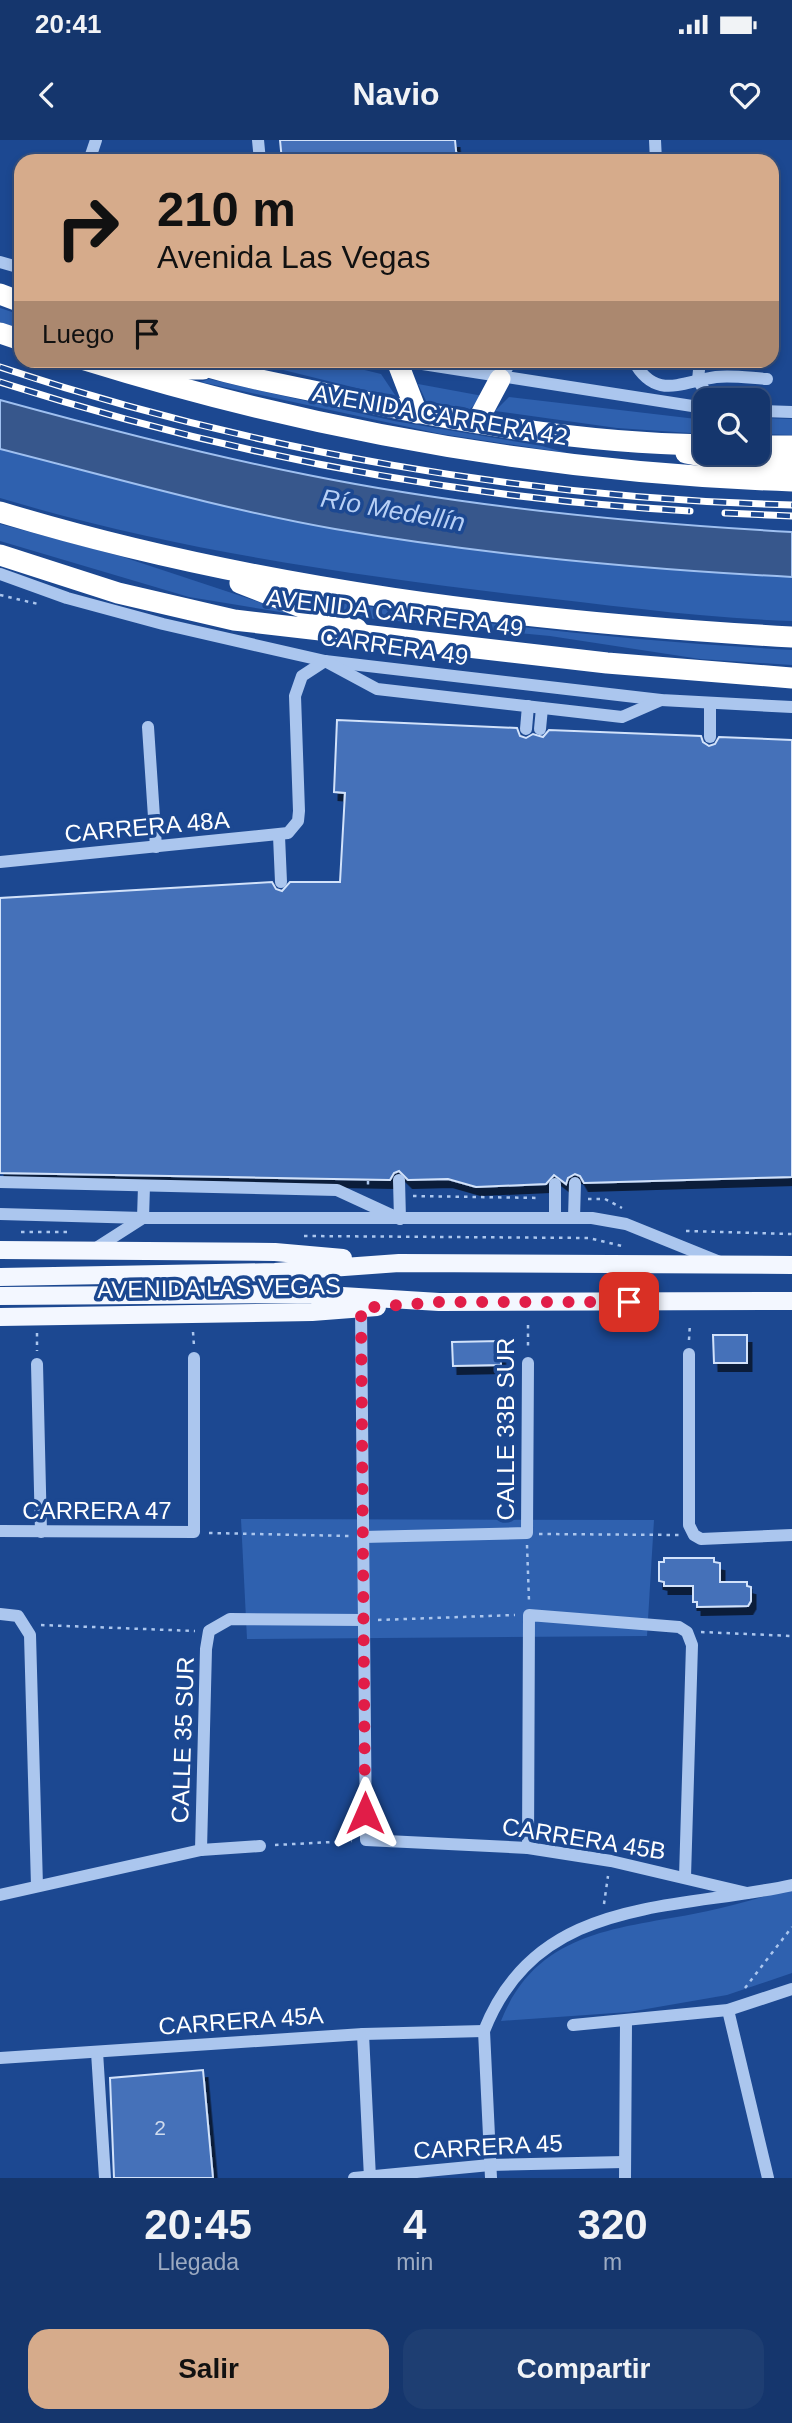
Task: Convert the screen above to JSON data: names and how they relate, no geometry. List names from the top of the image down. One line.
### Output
{"streets":{"highway":["AVENIDA CARRERA 42","AVENIDA CARRERA 49"],"main road":["AVENIDA LAS VEGAS"],"street":["CARRERA 49","CARRERA 48A","CALLE 33B SUR","CARRERA 47","CALLE 35 SUR","CARRERA 45B","CARRERA 45A","CARRERA 45"]},"crossings":[["CARRERA 49","CARRERA 48A"]],"water":["Río Medellín"],"house_numbers":["2"],"page":{"status":"20:41","header":"Navio","turn":["210 m","Avenida Las Vegas"],"then":"Luego","eta":["20:45","Llegada","4","min","320","m"],"buttons":["Salir","Compartir"]}}
